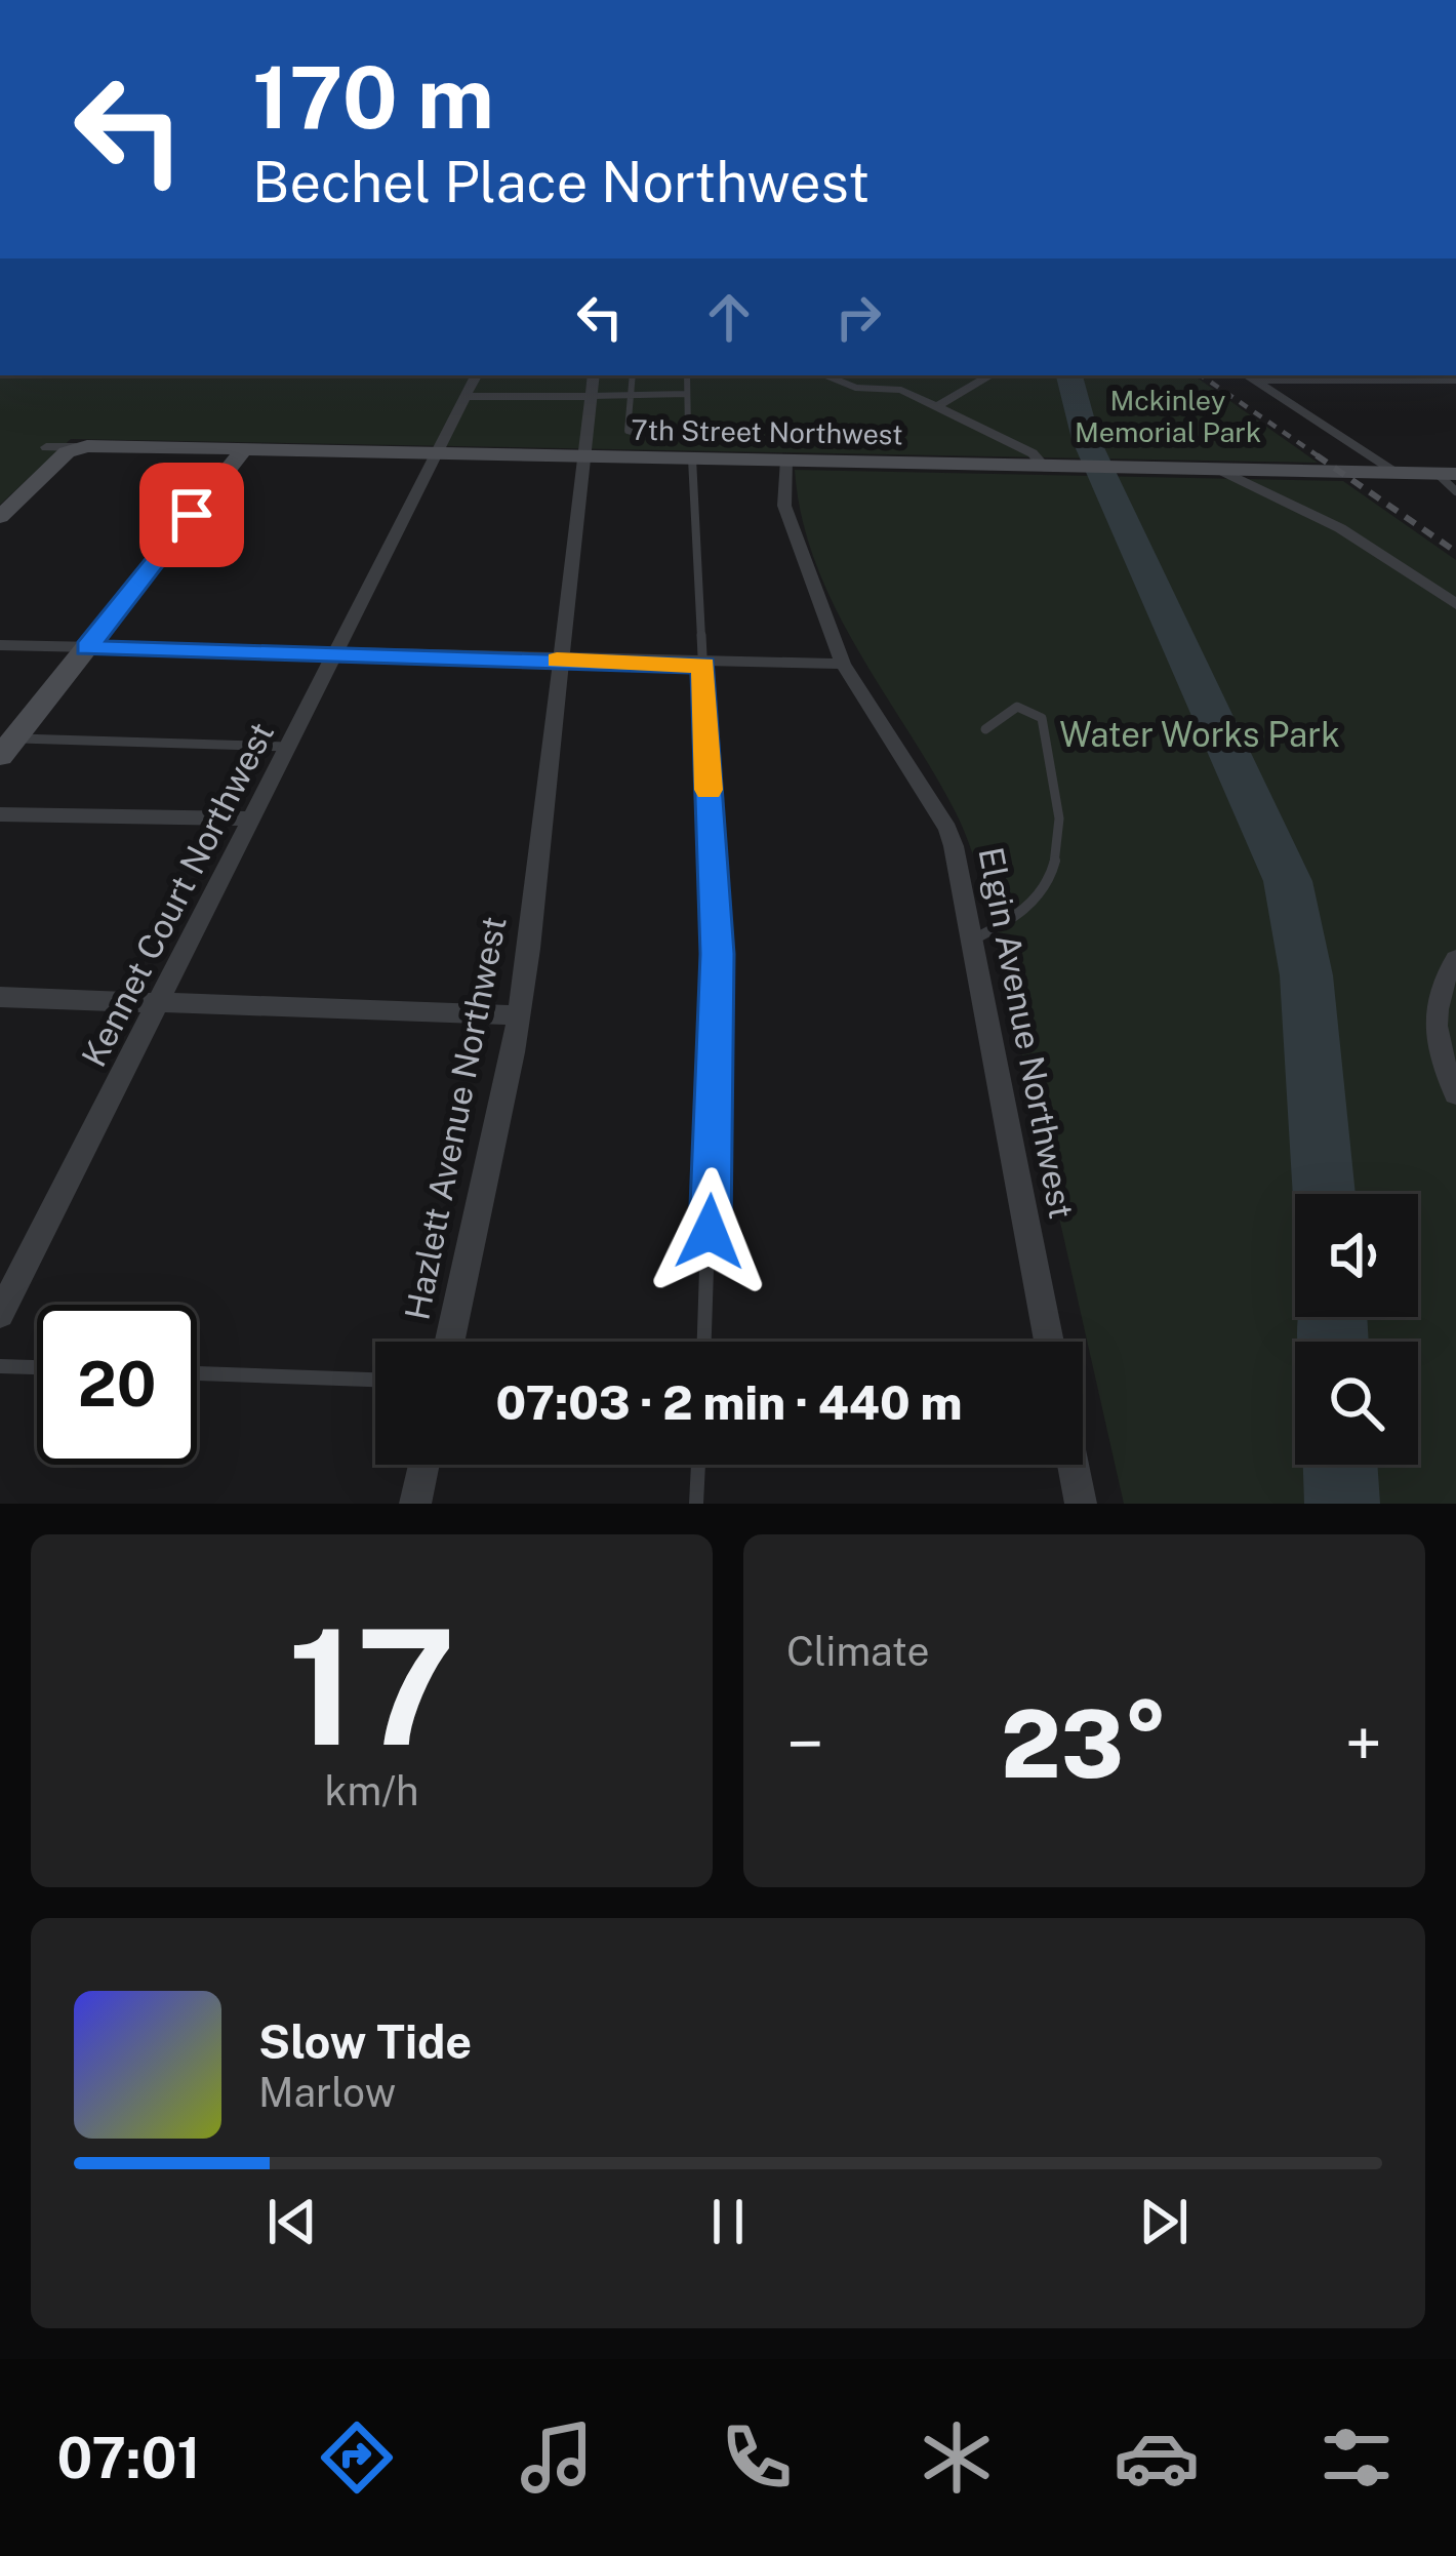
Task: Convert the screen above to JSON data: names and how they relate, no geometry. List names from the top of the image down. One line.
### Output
{"streets":{"street":["7th Street Northwest","Kennet Court Northwest","Elgin Avenue Northwest","Hazlett Avenue Northwest"]},"crossings":[["7th Street Northwest","Kennet Court Northwest"],["7th Street Northwest","Elgin Avenue Northwest"],["7th Street Northwest","Hazlett Avenue Northwest"]],"parks":["Mckinley Memorial Park","Water Works Park"],"page":{"turn":["170 m","Bechel Place Northwest"],"limit":"20","trip":"07:03 · 2 min · 440 m","tile":[["17","km/h"],"Climate"],"heat":["−","23°","+"],"song":["Slow Tide","Marlow"],"tabs":"07:01"}}
